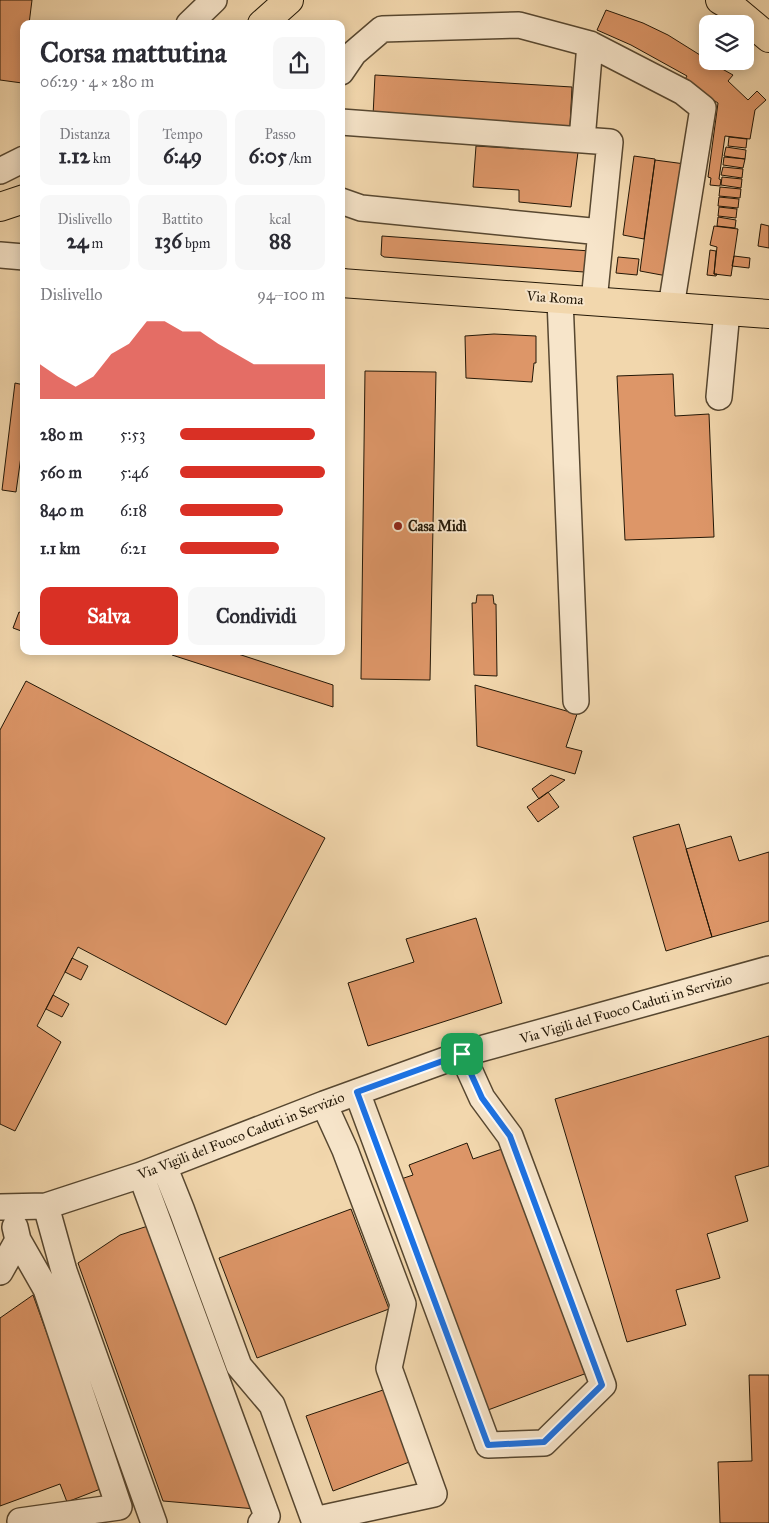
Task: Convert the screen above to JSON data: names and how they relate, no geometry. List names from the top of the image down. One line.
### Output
{"streets":{"main road":["Via Roma"],"street":["Via Vigili del Fuoco Caduti in Servizio"]},"places":["Casa Midì"],"page":{"heading":["Corsa mattutina","06:29 · 4 × 280 m"],"stats":[["Distanza","1.12 km"],["Tempo","6:49"],["Passo","6:05 /km"],["Dislivello","24 m"],["Battito","136 bpm"],["kcal","88"]],"chart":["Dislivello","94–100 m"],"list":[{"name":"280 m","note":"5:53"},{"name":"560 m","note":"5:46"},{"name":"840 m","note":"6:18"},{"name":"1.1 km","note":"6:21"}],"buttons":["Salva","Condividi"]}}
